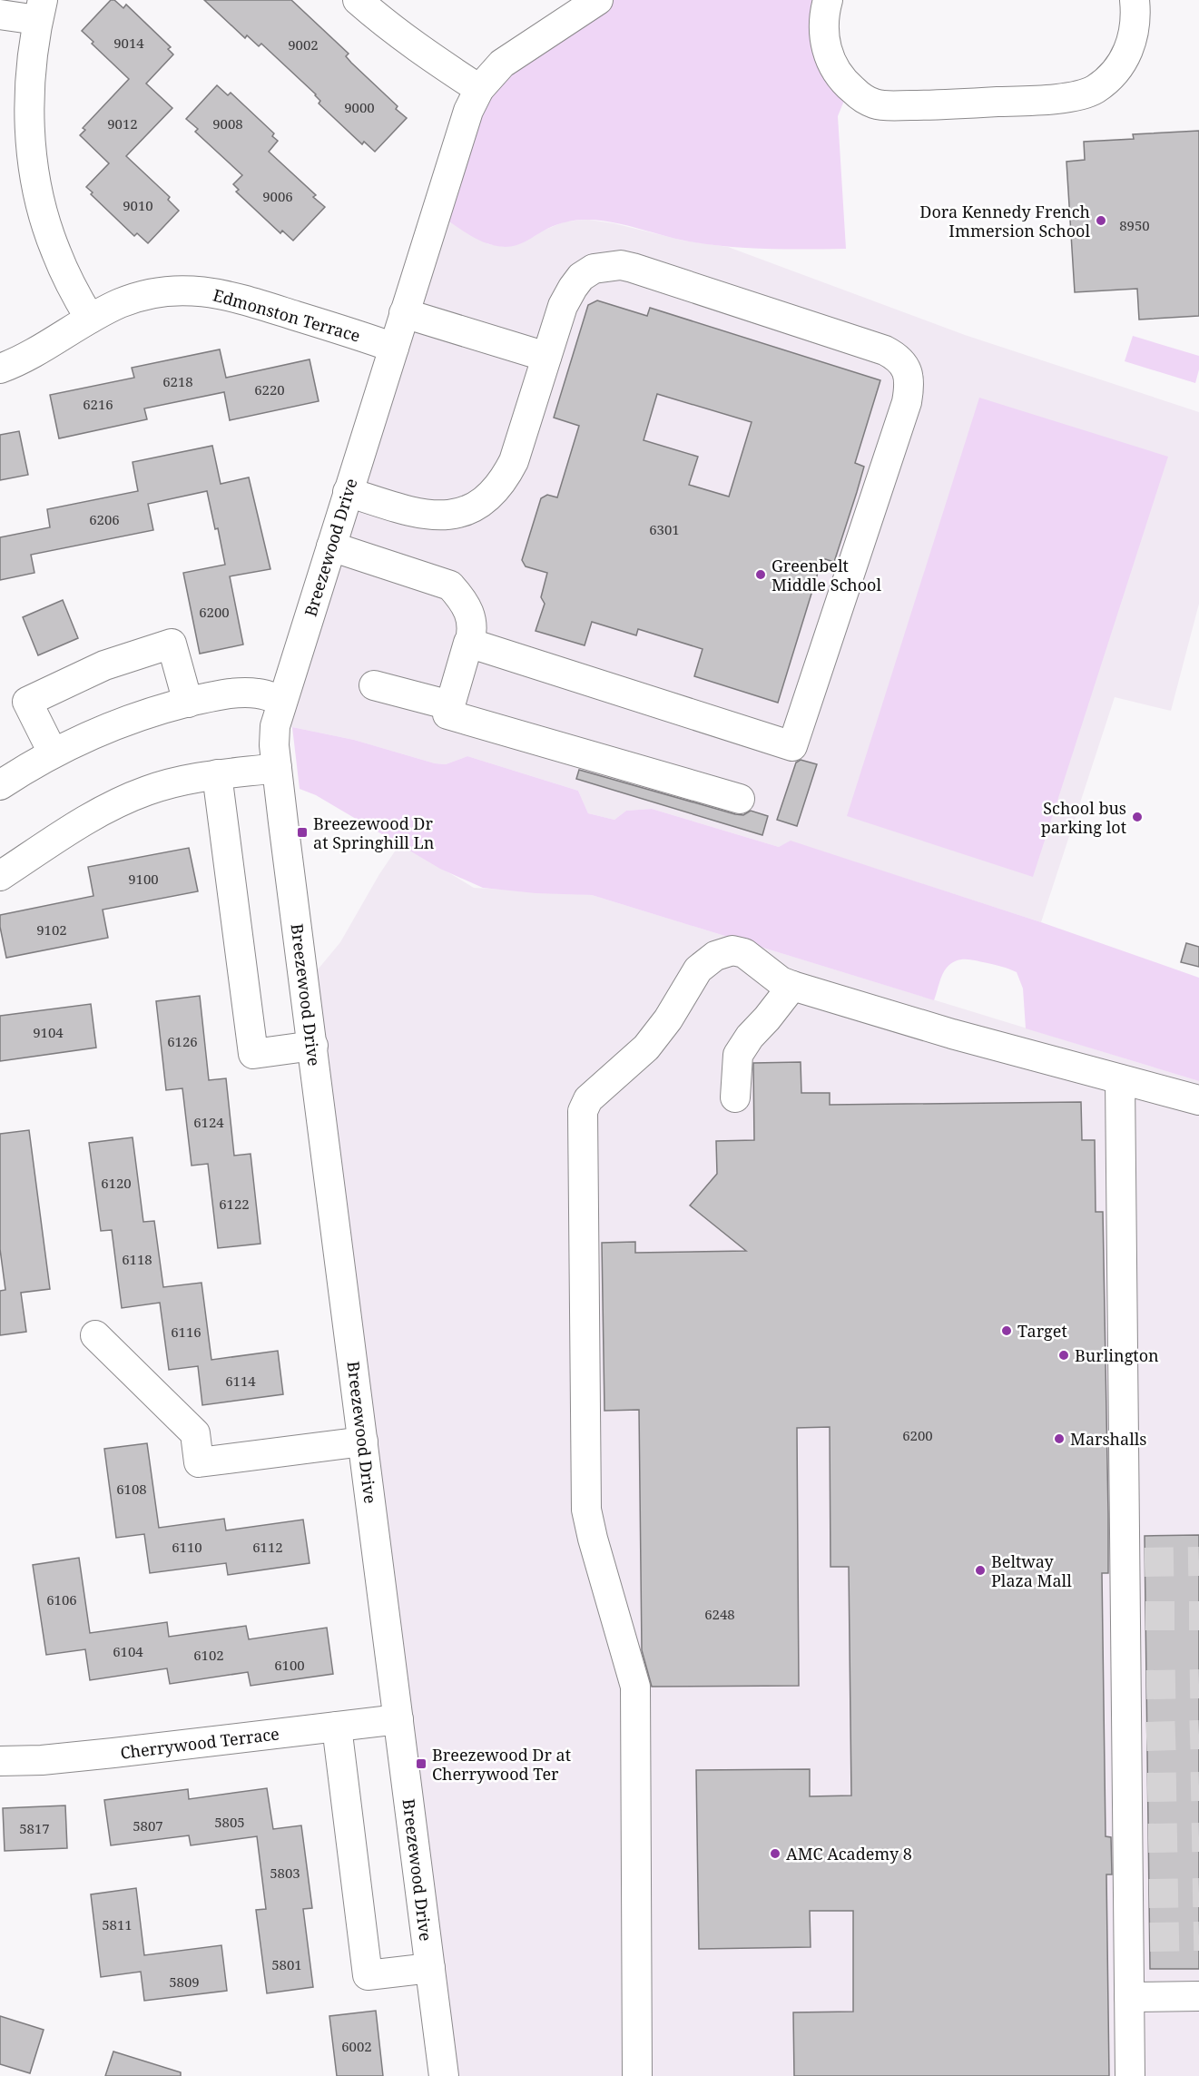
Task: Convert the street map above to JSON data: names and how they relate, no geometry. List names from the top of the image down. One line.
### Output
{"streets":{"street":["Edmonston Terrace","Breezewood Drive","Cherrywood Terrace"]},"crossings":[["Edmonston Terrace","Breezewood Drive"],["Breezewood Drive","Cherrywood Terrace"]],"places":{"other":["Dora Kennedy French Immersion School","Greenbelt Middle School","School bus parking lot","Target","Burlington","Marshalls","Beltway Plaza Mall","AMC Academy 8"],"transit":["Breezewood Dr at Springhill Ln","Breezewood Dr at Cherrywood Ter"]},"house_numbers":["9014","9002","9000","9012","9008","9006","9010","8950","6218","6220","6216","6206","6301","6200","9100","9102","9104","6126","6124","6120","6122","6118","6116","6114","6200","6108","6110","6112","6106","6248","6104","6102","6100","5805","5807","5817","5803","5811","5801","5809","6002"]}
